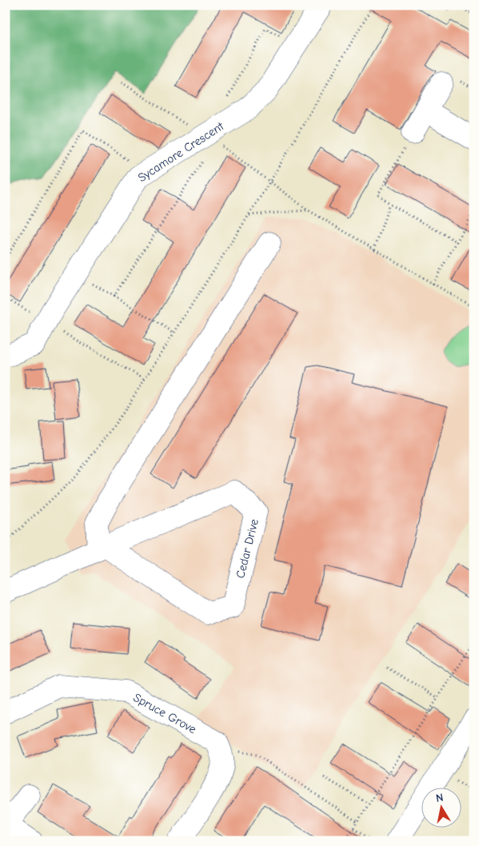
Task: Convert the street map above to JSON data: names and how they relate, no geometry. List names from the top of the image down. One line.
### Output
{"streets":{"street":["Sycamore Crescent","Cedar Drive","Spruce Grove"]},"north":"top"}
